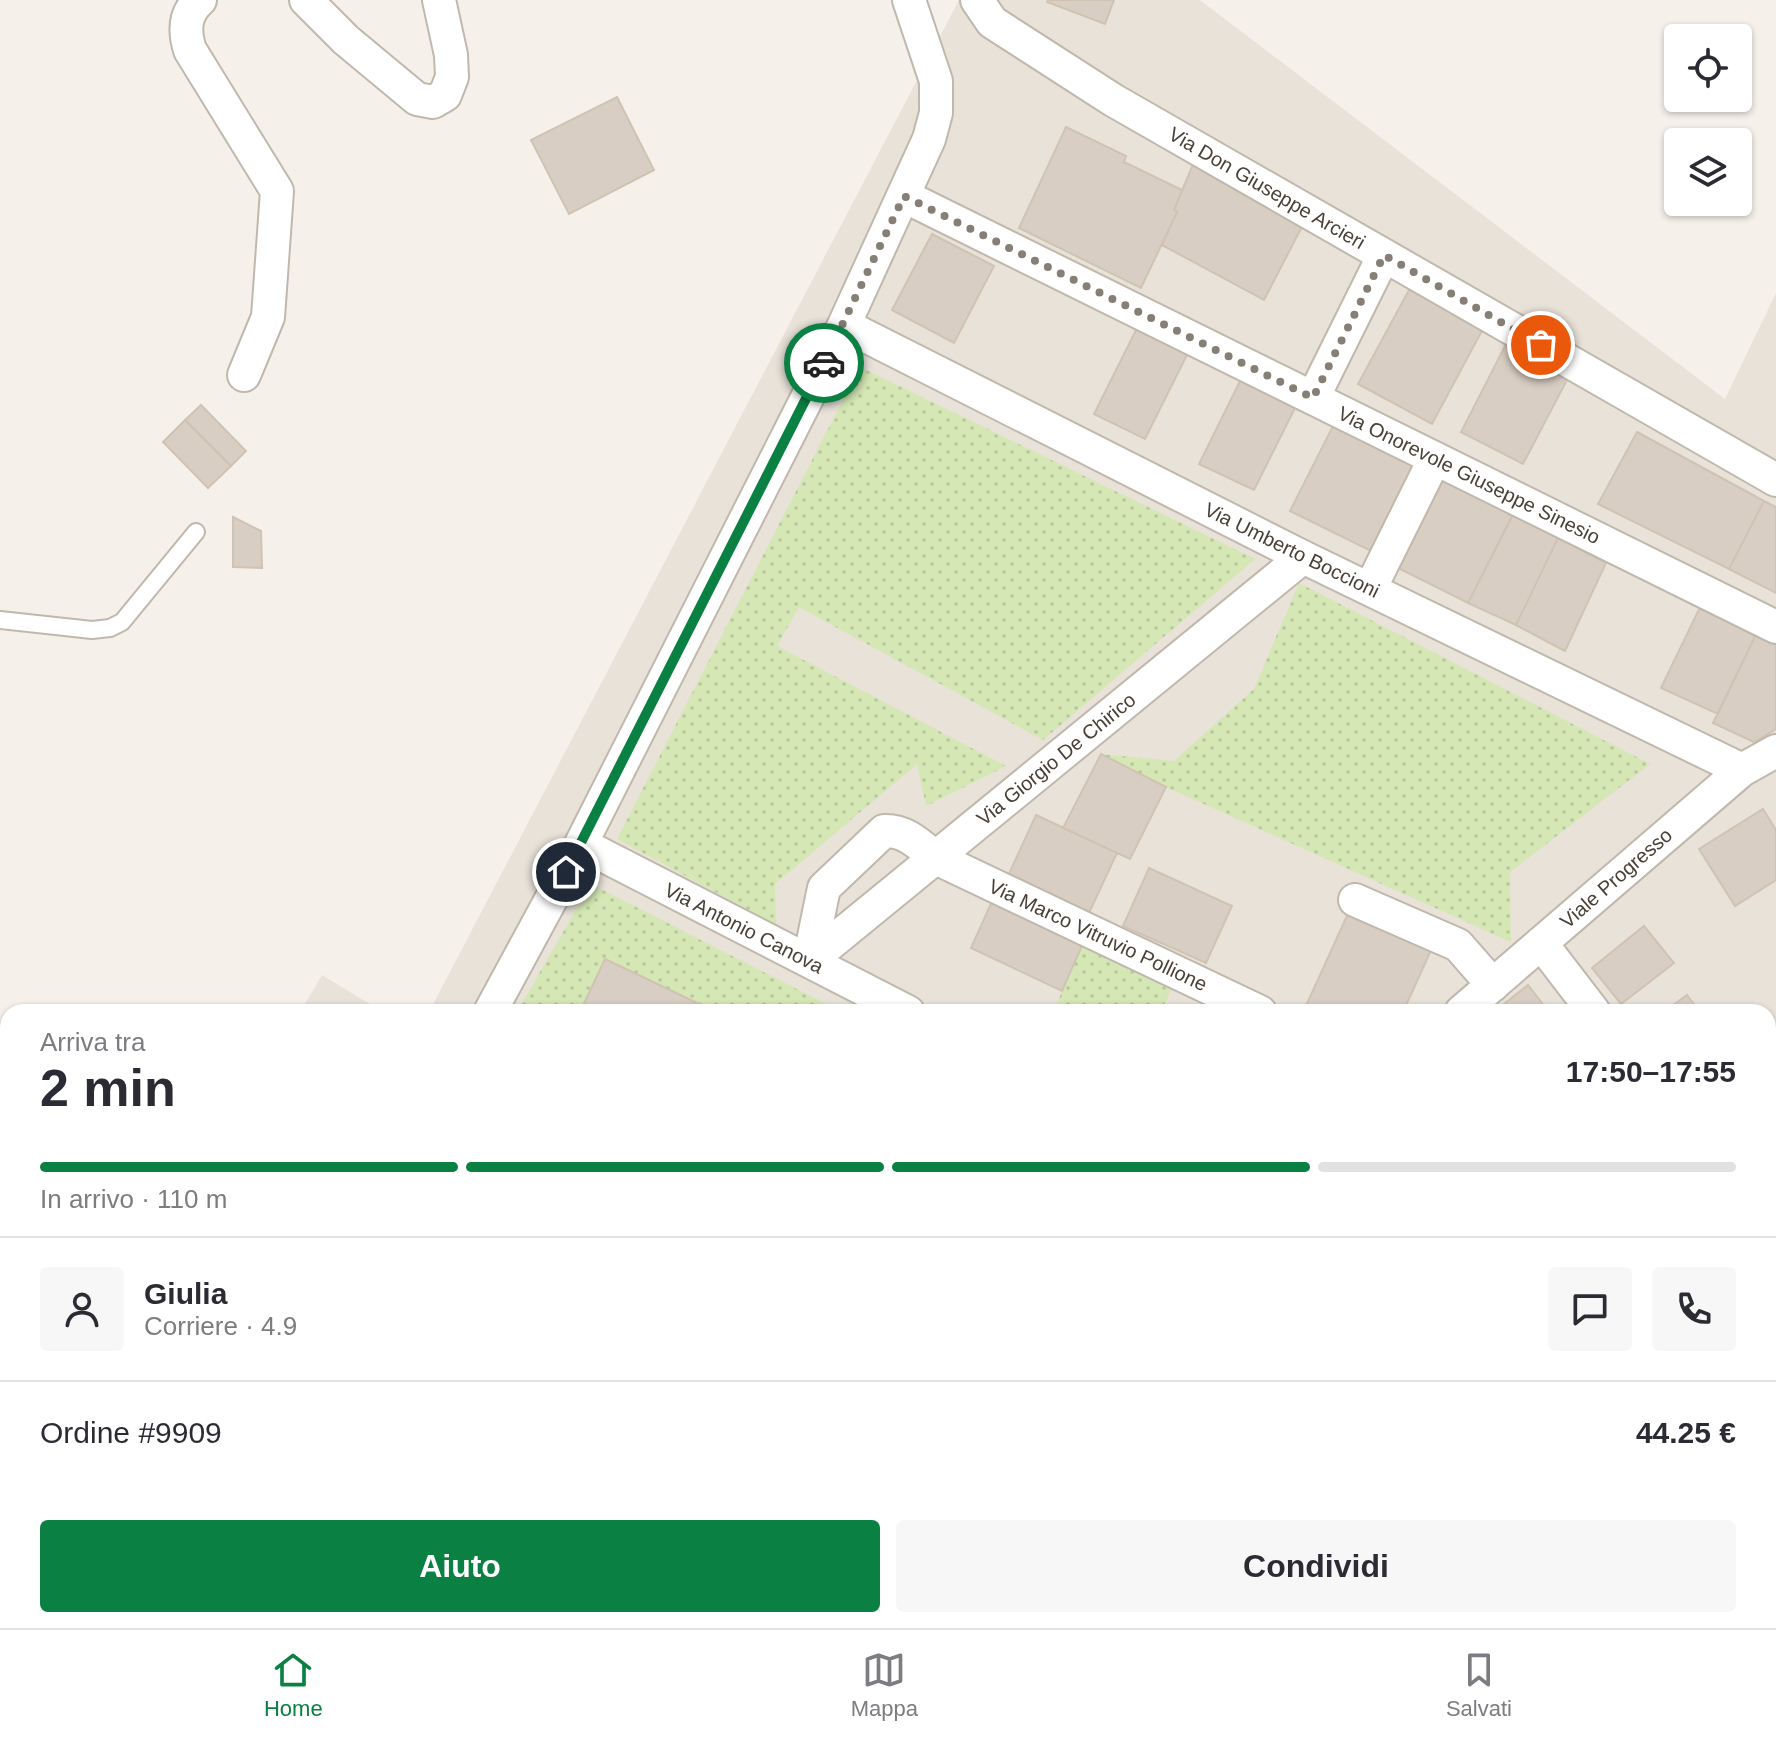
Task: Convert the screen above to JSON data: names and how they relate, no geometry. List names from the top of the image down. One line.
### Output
{"streets":{"street":["Via Don Giuseppe Arcieri","Via Onorevole Giuseppe Sinesio","Via Umberto Boccioni","Via Giorgio De Chirico","Viale Progresso","Via Antonio Canova","Via Marco Vitruvio Pollione"]},"crossings":[["Via Umberto Boccioni","Via Giorgio De Chirico"],["Via Umberto Boccioni","Viale Progresso"],["Via Giorgio De Chirico","Via Antonio Canova"],["Via Giorgio De Chirico","Via Marco Vitruvio Pollione"],["Via Antonio Canova","Via Marco Vitruvio Pollione"]],"page":{"heading":["2 min","Arriva tra","17:50–17:55"],"panel":["Giulia","Corriere · 4.9","Ordine #9909","44.25 €"],"bar":"In arrivo · 110 m","buttons":["Aiuto","Condividi"],"tabs":["Home","Mappa","Salvati"]}}
